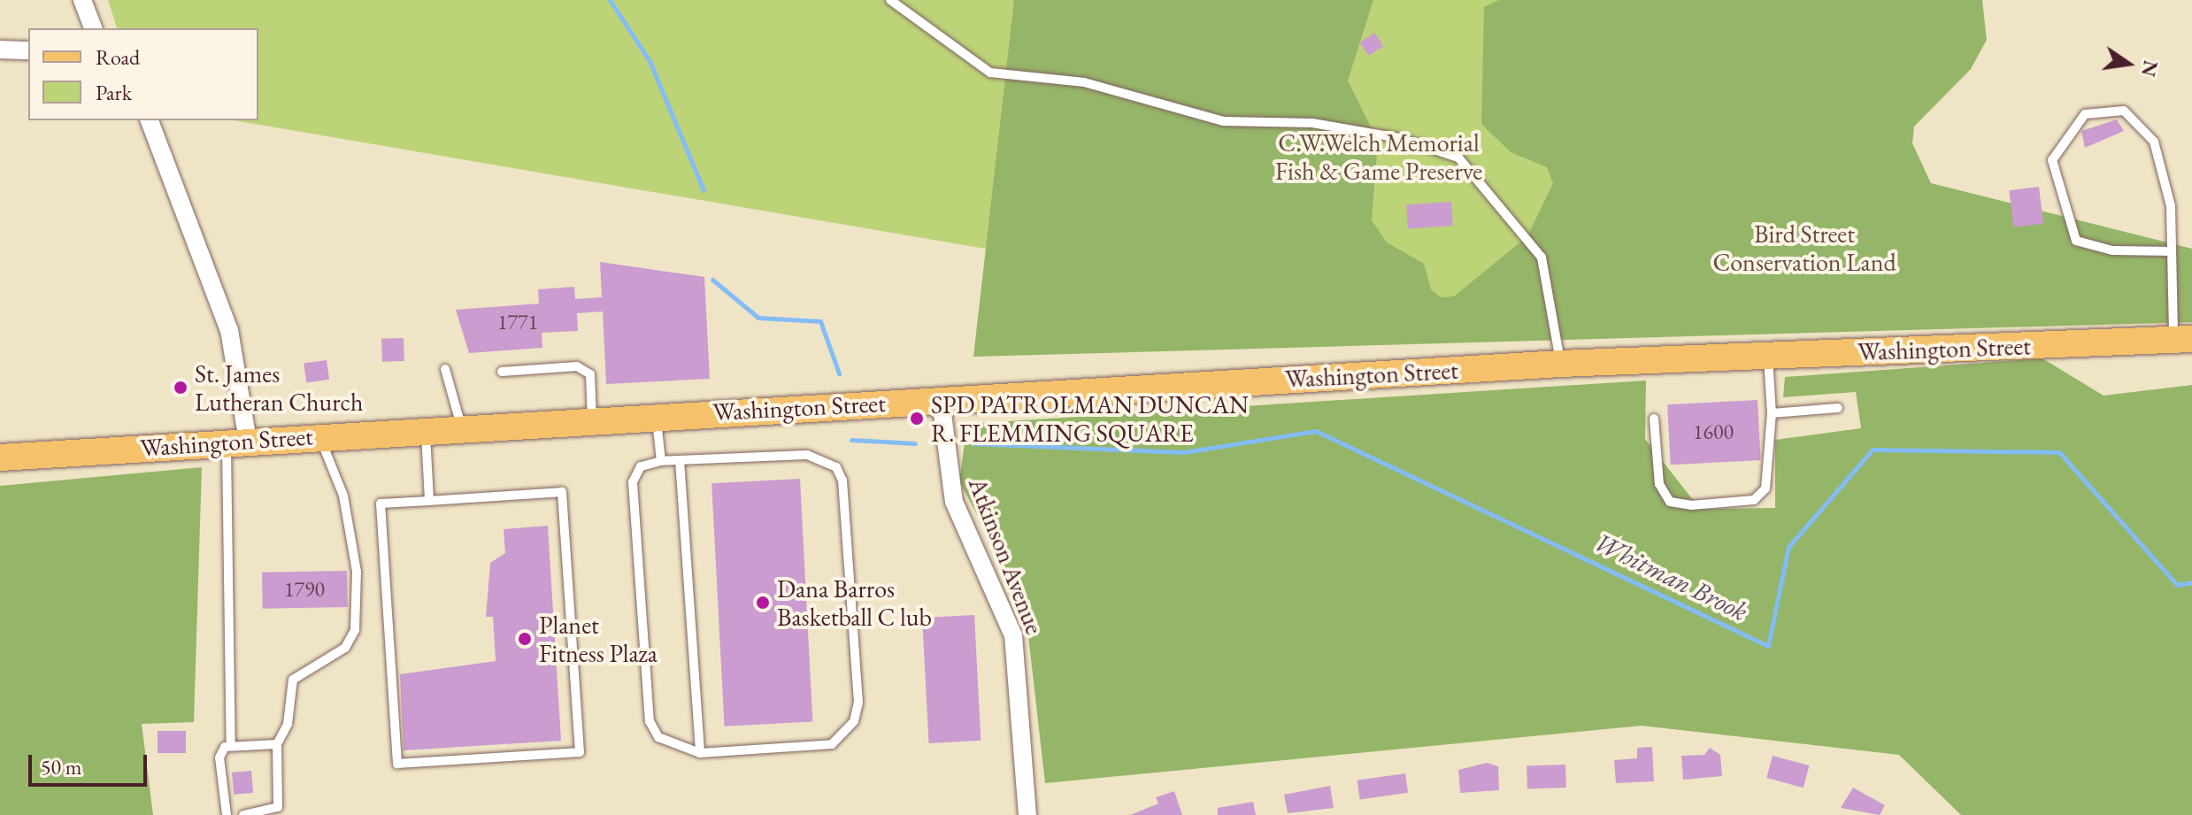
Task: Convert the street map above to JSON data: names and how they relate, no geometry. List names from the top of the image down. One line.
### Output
{"streets":{"main road":["Washington Street"],"street":["Atkinson Avenue"]},"crossings":[["Washington Street","Atkinson Avenue"]],"water":["Whitman Brook"],"parks":["C.W.Welch Memorial Fish & Game Preserve","Bird Street Conservation Land"],"places":["St. James Lutheran Church","SPD PATROLMAN DUNCAN R. FLEMMING SQUARE","Dana Barros Basketball C lub","Planet Fitness Plaza"],"house_numbers":["1771","1600","1790"],"legend":["Road","Park"],"scale_bar":"50 m","north":"right"}
